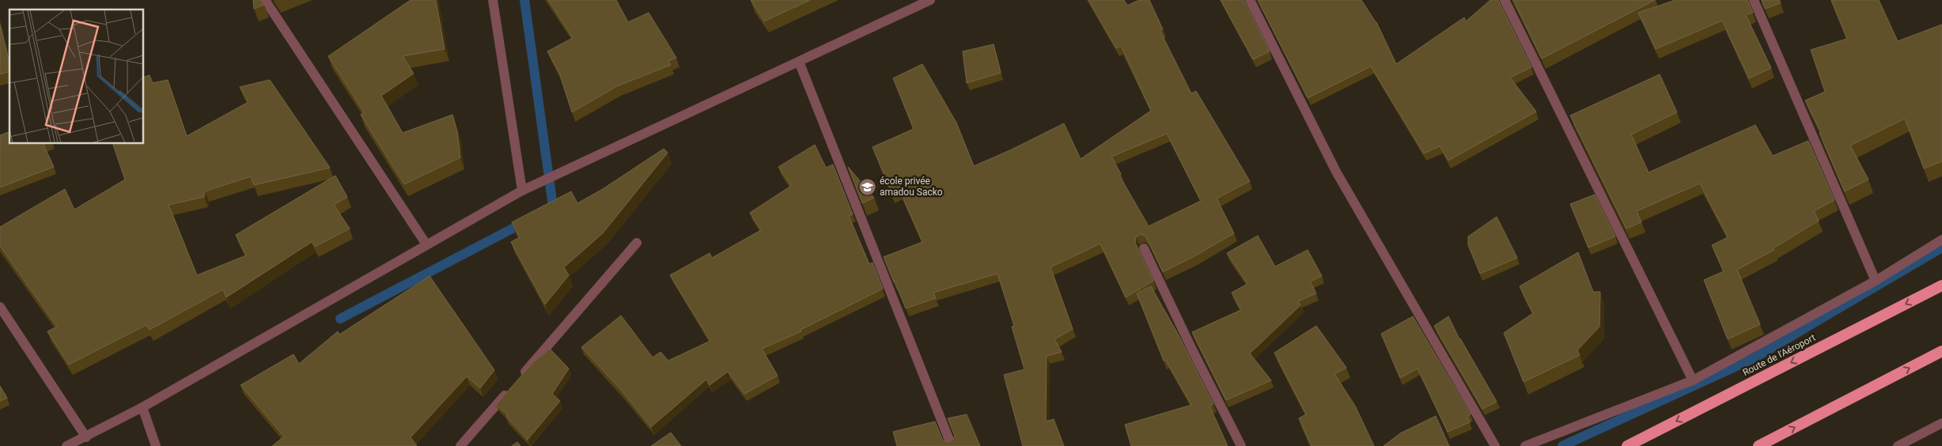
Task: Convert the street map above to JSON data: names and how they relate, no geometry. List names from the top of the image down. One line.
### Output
{"streets":{"highway":["Route de l'Aéroport"]},"places":{"school or university":["école privée amadou Sacko"]}}
